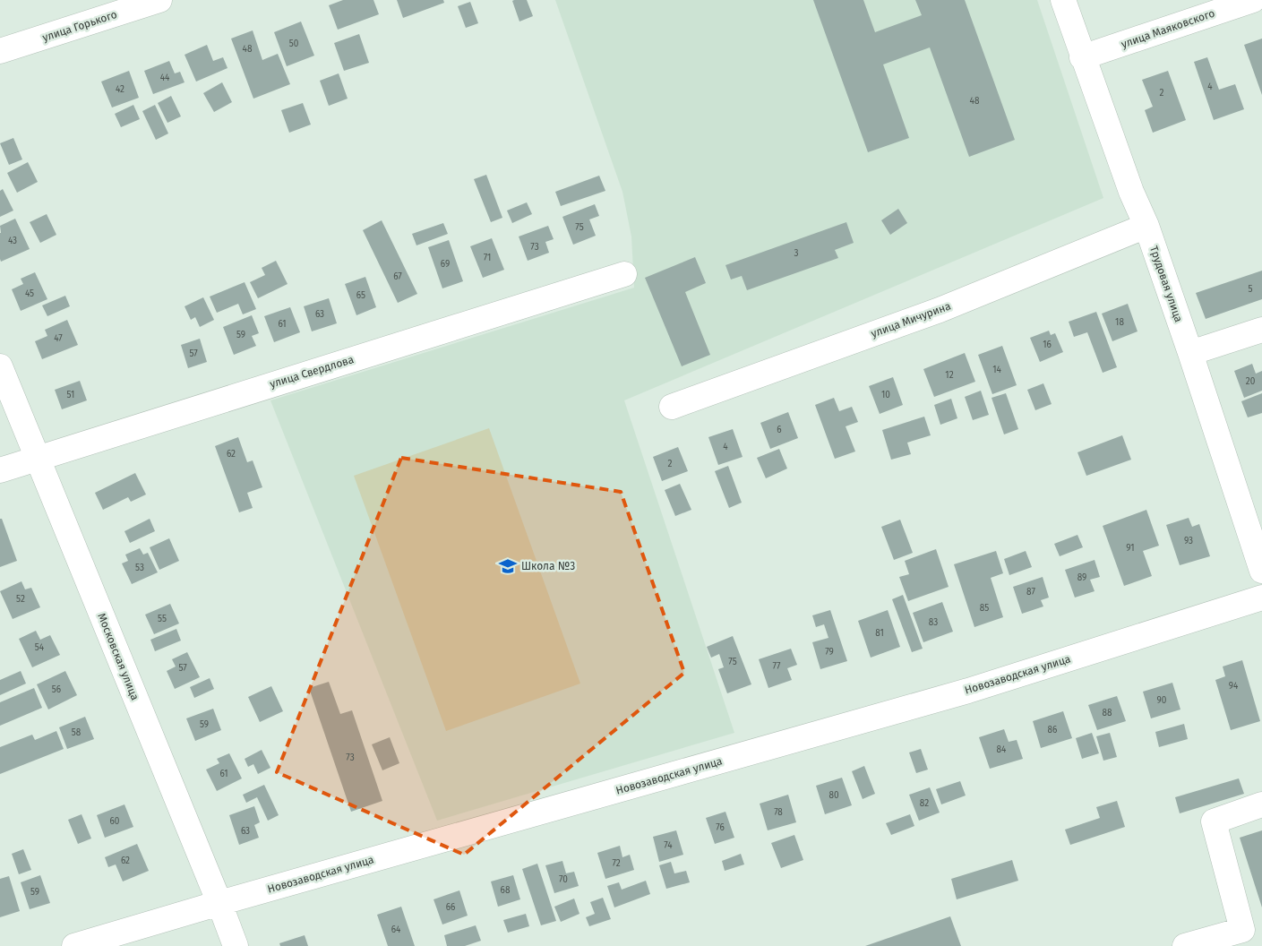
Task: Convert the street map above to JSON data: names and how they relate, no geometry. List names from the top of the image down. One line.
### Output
{"streets":{"street":["улица Горького","улица Маяковского","Трудовая улица","улица Мичурина","улица Свердлова","Московская улица","Новозаводская улица"]},"crossings":[["улица Маяковского","Трудовая улица"],["Трудовая улица","улица Мичурина"],["улица Свердлова","Московская улица"],["Московская улица","Новозаводская улица"]],"places":{"school or university":["Школа №3"]},"house_numbers":["50","48","44","4","42","2","48","75","43","73","3","71","69","67","5","45","65","63","18","61","59","47","16","57","14","12","20","51","10","6","4","62","2","93","91","53","89","87","52","85","55","83","81","54","79","75","77","57","94","56","90","88","59","86","58","84","73","61","80","82","78","60","76","63","74","62","72","70","68","59","66","64"]}
